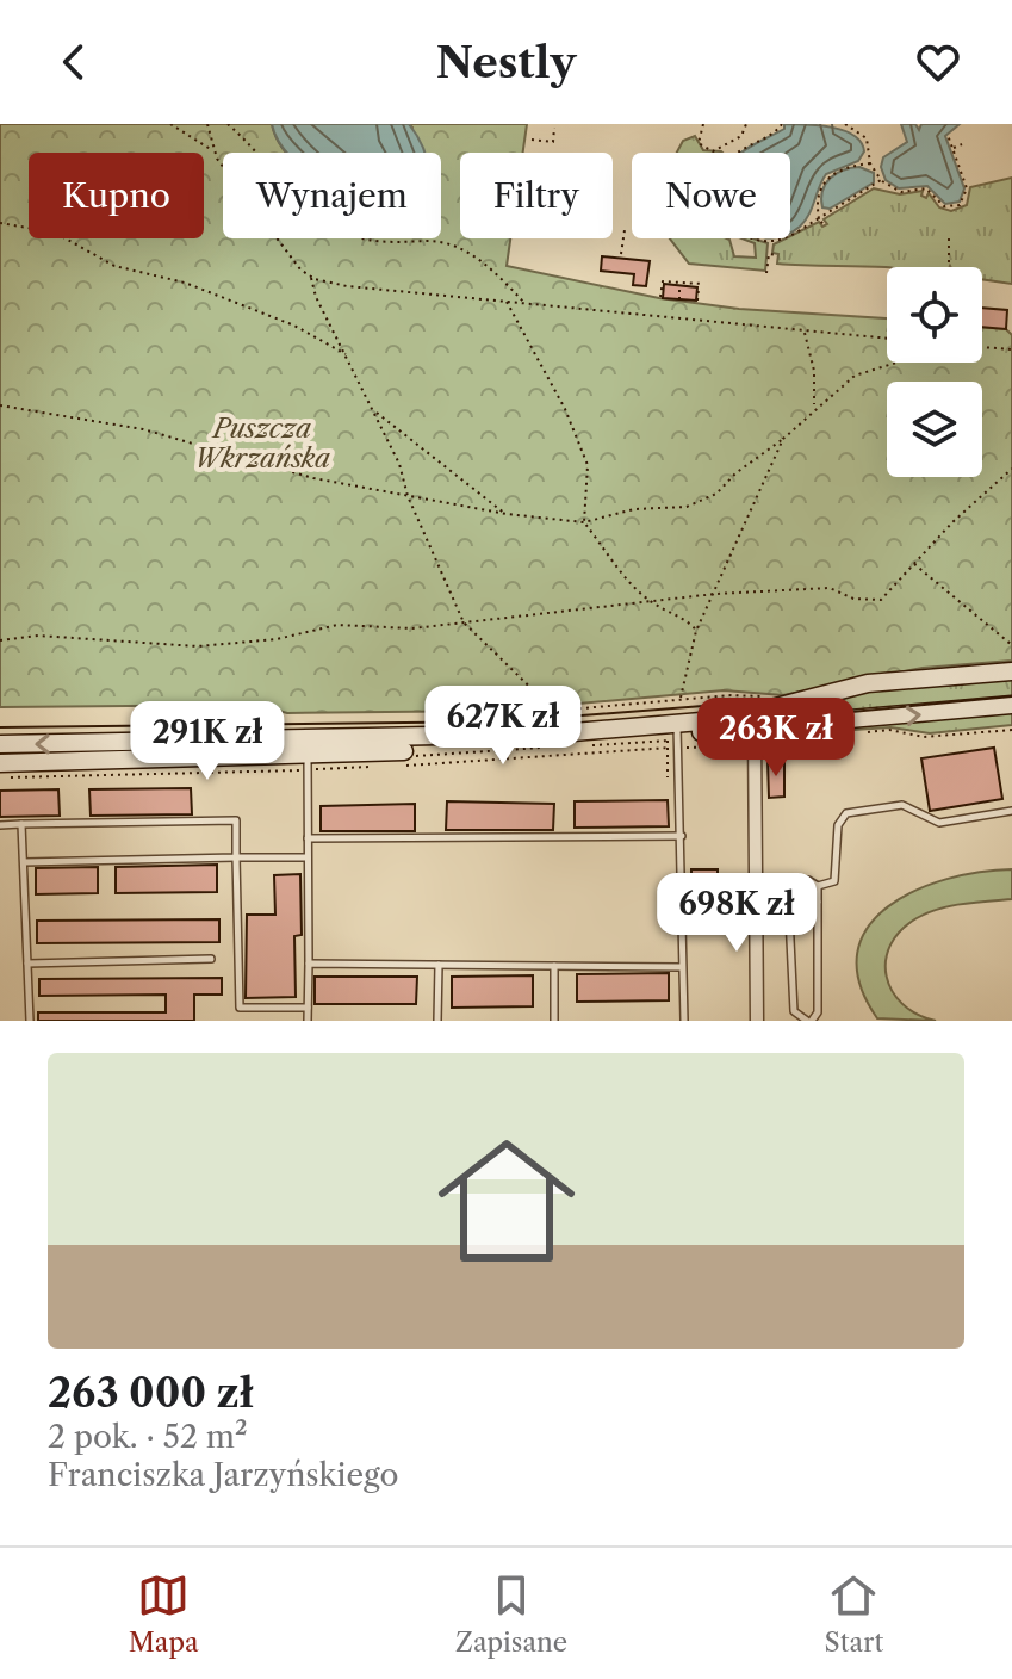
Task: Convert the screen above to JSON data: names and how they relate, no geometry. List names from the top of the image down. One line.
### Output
{"parks":["Puszcza Wkrzańska"],"page":{"header":"Nestly","chip":["Kupno","Wynajem","Filtry","Nowe"],"price":["627K zł","263K zł","291K zł","698K zł"],"list":[{"name":"263 000 zł","note":"2 pok. · 52 m² · Franciszka Jarzyńskiego"}],"tabs":["Mapa","Zapisane","Start"]}}
